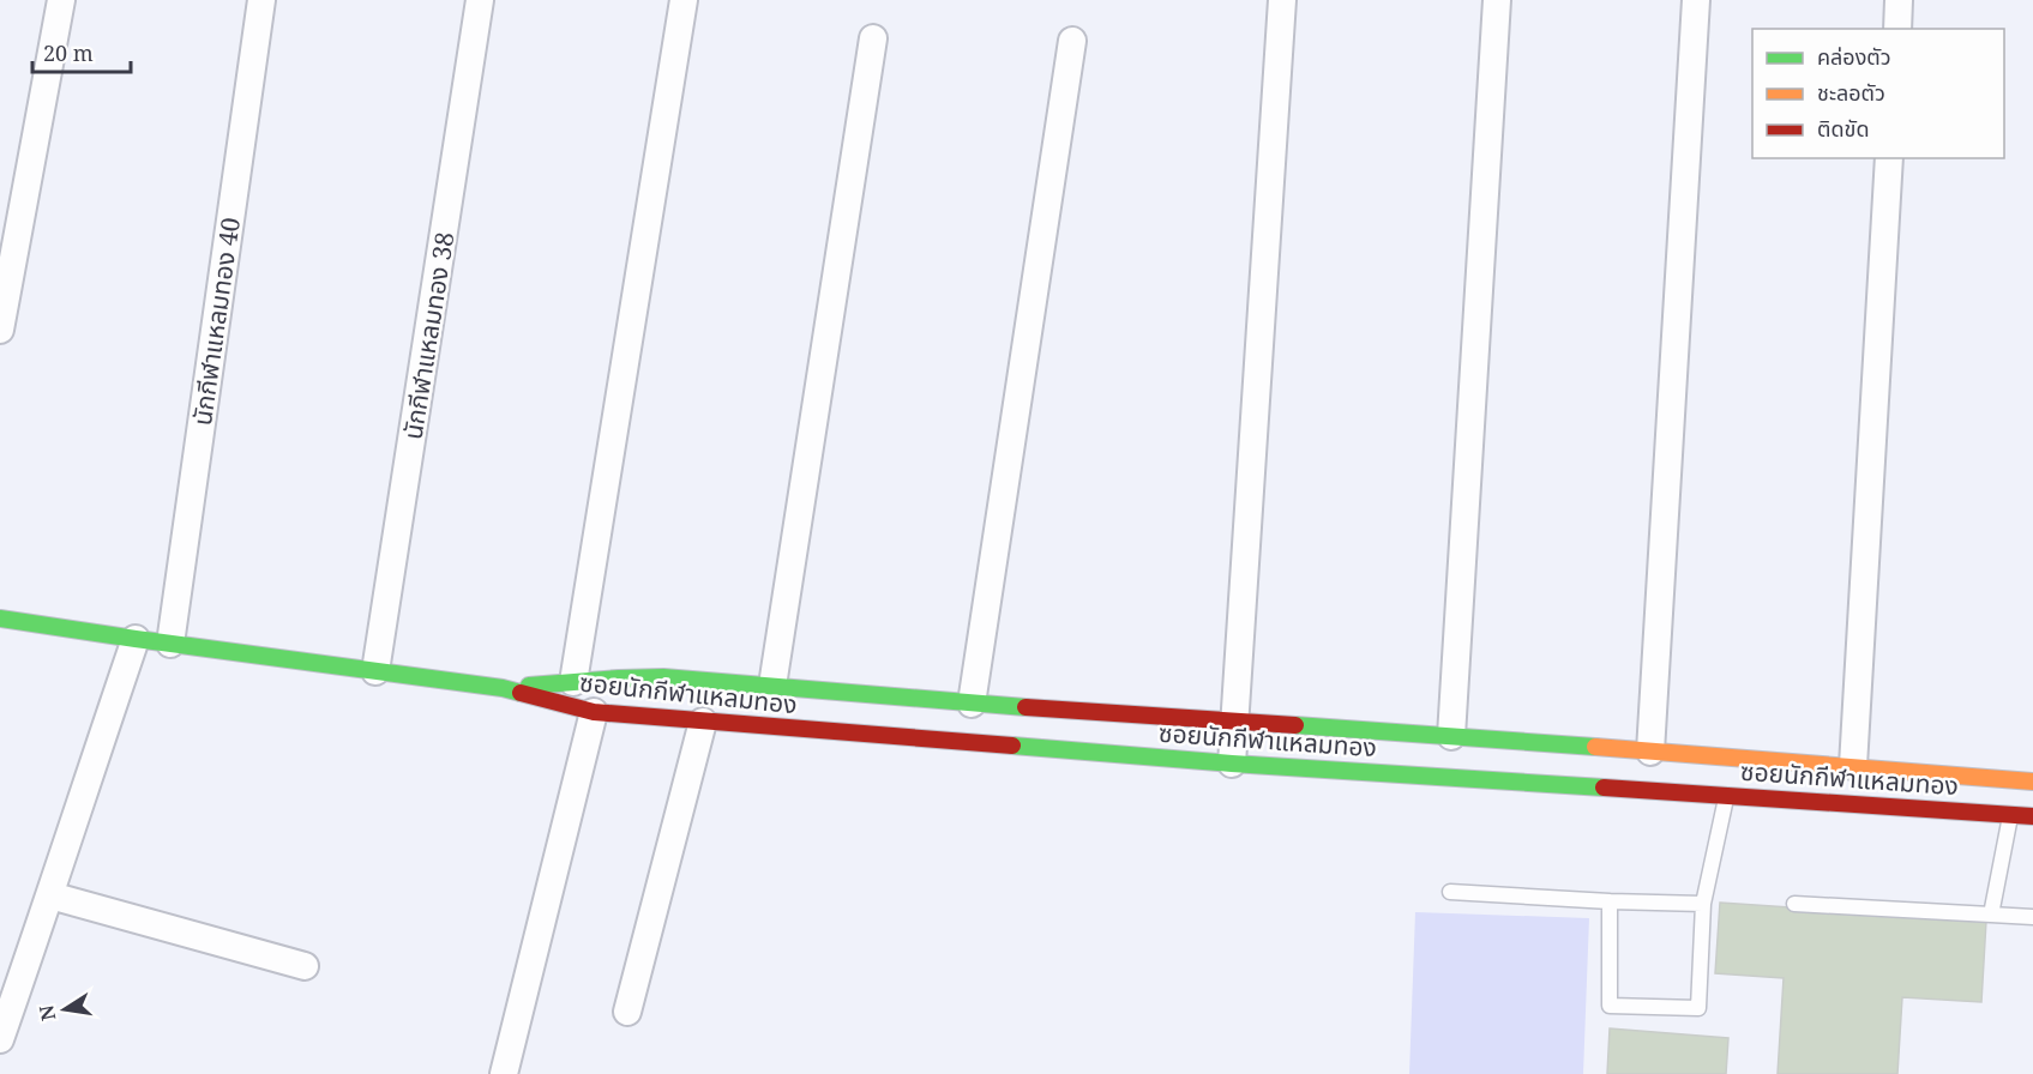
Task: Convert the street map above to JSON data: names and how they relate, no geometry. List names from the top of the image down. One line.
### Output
{"streets":{"street":["นักกีฬาแหลมทอง 40","นักกีฬาแหลมทอง 38","ซอยนักกีฬาแหลมทอง"]},"crossings":[["นักกีฬาแหลมทอง 40","ซอยนักกีฬาแหลมทอง"],["นักกีฬาแหลมทอง 38","ซอยนักกีฬาแหลมทอง"]],"legend":["คล่องตัว","ชะลอตัว","ติดขัด"],"scale_bar":"20 m","north":"left"}
